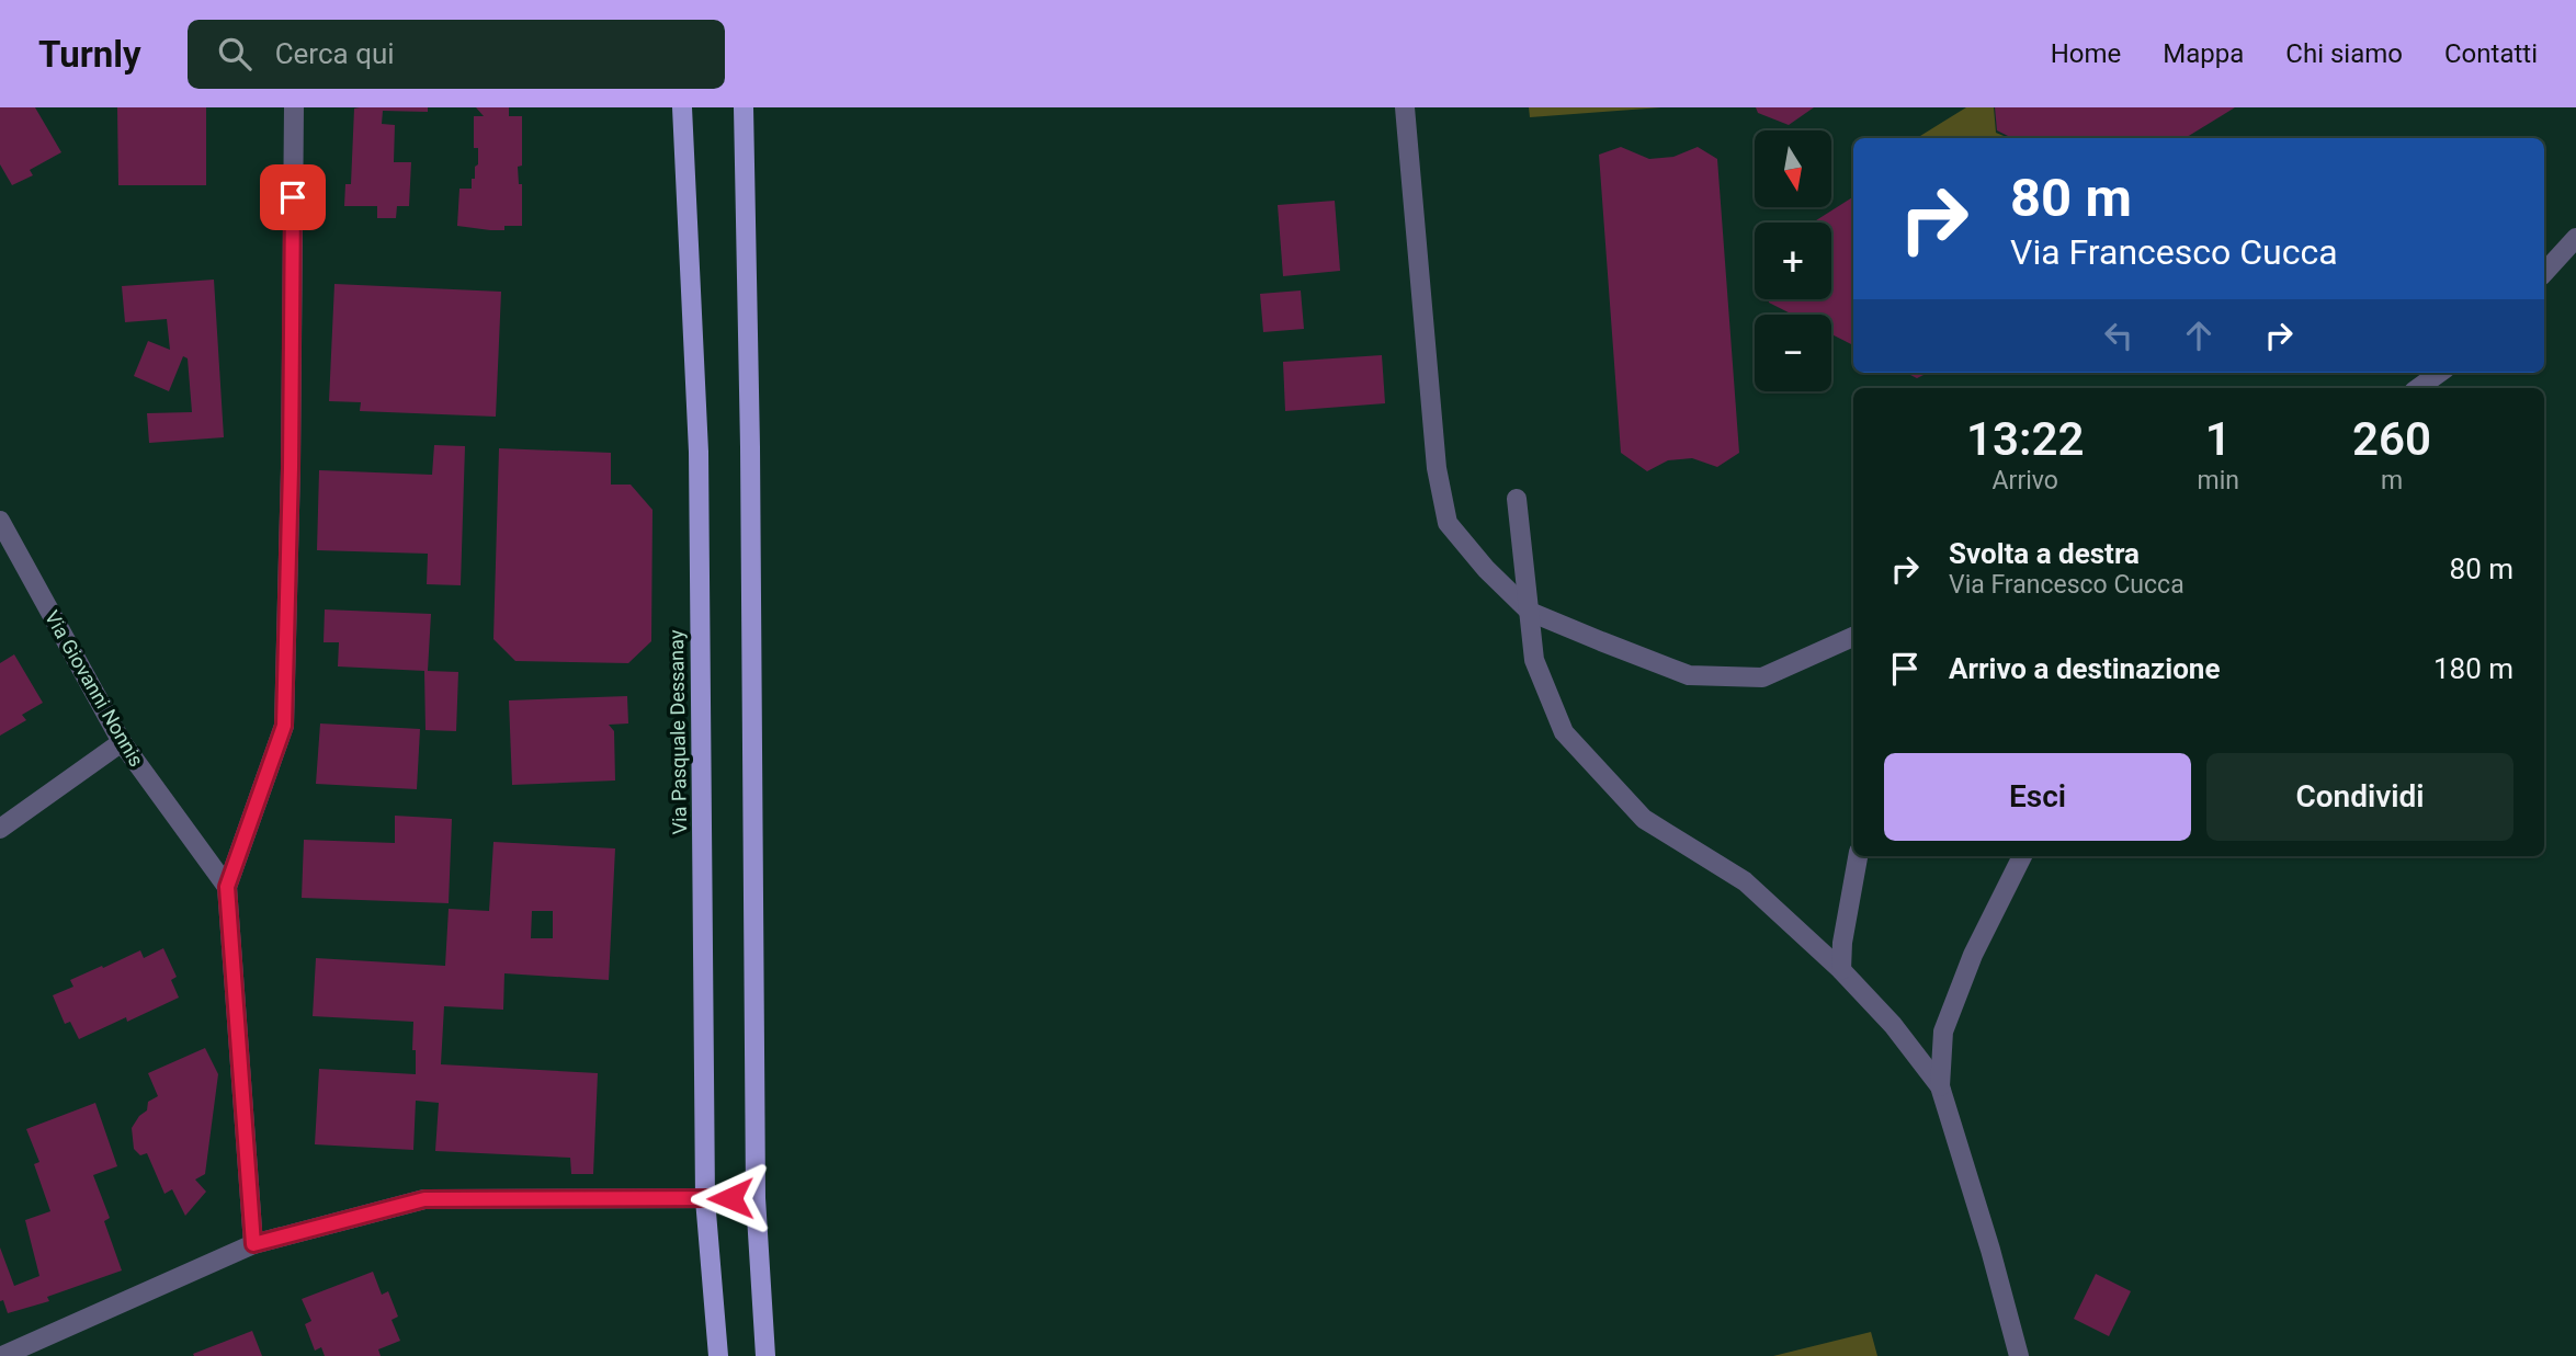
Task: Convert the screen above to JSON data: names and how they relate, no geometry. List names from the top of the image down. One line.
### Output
{"streets":{"main road":["Via Pasquale Dessanay"],"street":["Via Giovanni Nonnis"]},"north":"bottom","page":{"header":"Turnly","search":"Cerca qui","nav":["Home","Mappa","Chi siamo","Contatti"],"map_buttons":["+","−"],"turn":["80 m","Via Francesco Cucca"],"eta":["13:22","Arrivo","1","min","260","m"],"list":[{"name":"Svolta a destra","note":"Via Francesco Cucca","value":"80 m"},{"name":"Arrivo a destinazione","value":"180 m"}],"buttons":["Esci","Condividi"]}}
